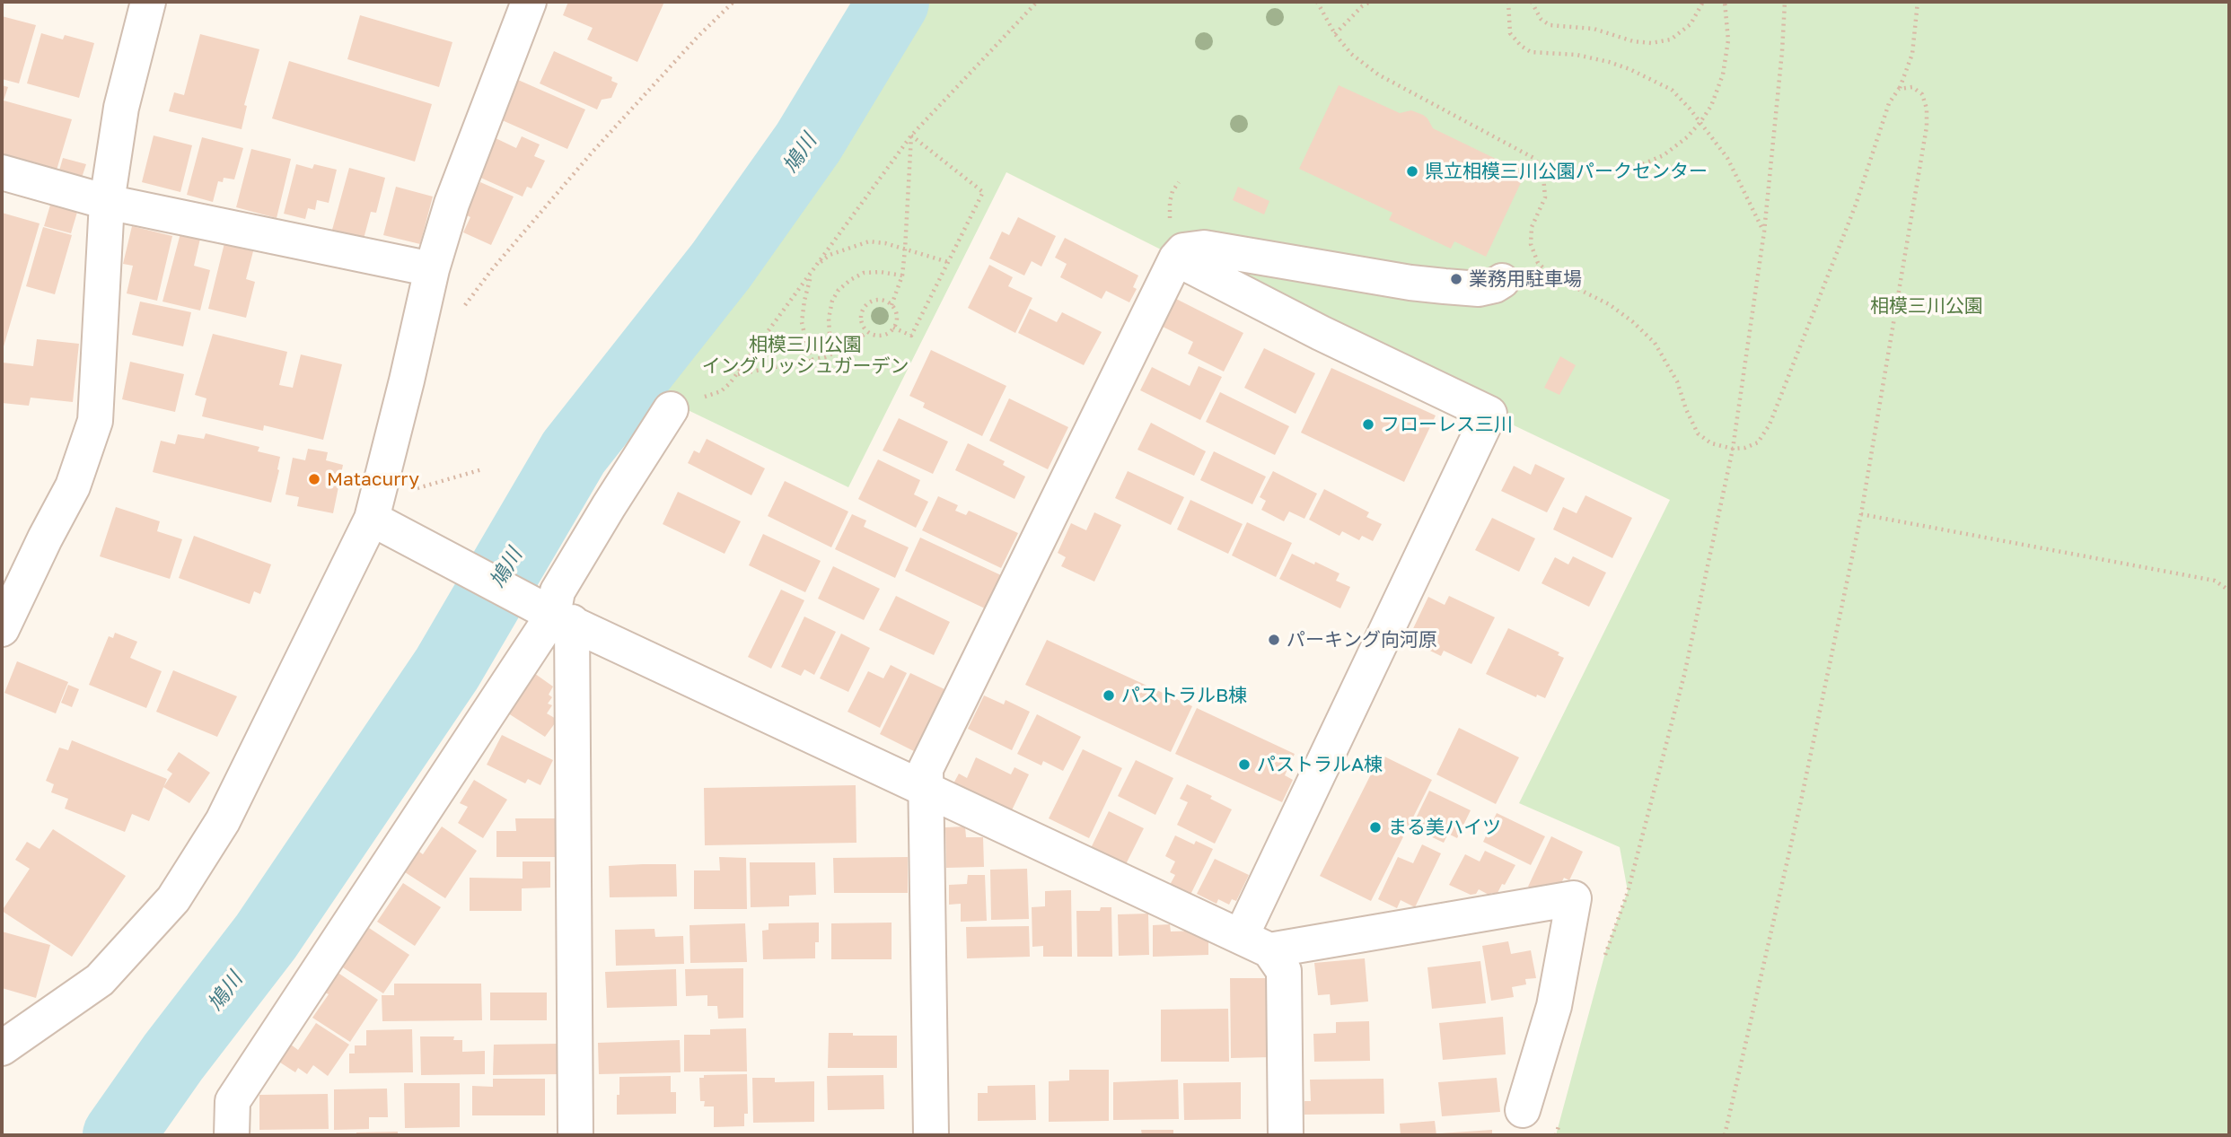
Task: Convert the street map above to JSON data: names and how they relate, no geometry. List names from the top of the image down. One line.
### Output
{"water":["鳩川"],"parks":["相模三川公園","相模三川公園 イングリッシュガーデン"],"places":["県立相模三川公園パークセンター","業務用駐車場","フローレス三川","Matacurry","パーキング向河原","パストラルB棟","パストラルA棟","まる美ハイツ"]}
